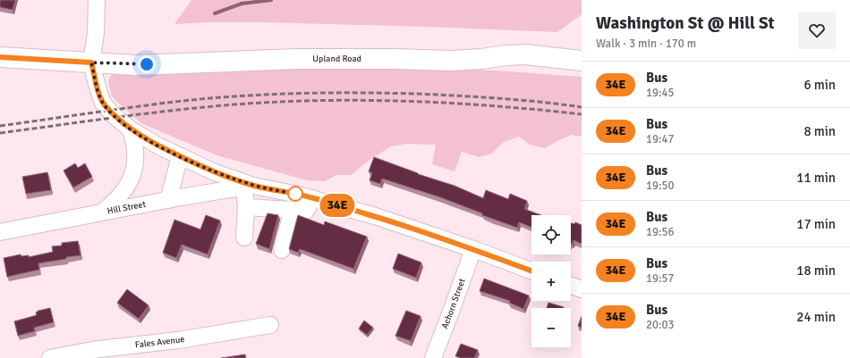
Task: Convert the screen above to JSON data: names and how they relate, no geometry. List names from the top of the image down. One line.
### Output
{"streets":{"main road":["Upland Road"],"street":["Hill Street","Achorn Street","Fales Avenue"]},"lines":["bus line 34E"],"page":{"on_map":"34E","heading":["Washington St @ Hill St","Walk · 3 min · 170 m"],"list":[{"mark":"34E","name":"Bus","note":"19:45","value":"6 min"},{"mark":"34E","name":"Bus","note":"19:47","value":"8 min"},{"mark":"34E","name":"Bus","note":"19:50","value":"11 min"},{"mark":"34E","name":"Bus","note":"19:56","value":"17 min"},{"mark":"34E","name":"Bus","note":"19:57","value":"18 min"},{"mark":"34E","name":"Bus","note":"20:03","value":"24 min"}],"map_buttons":["+","−"]}}
